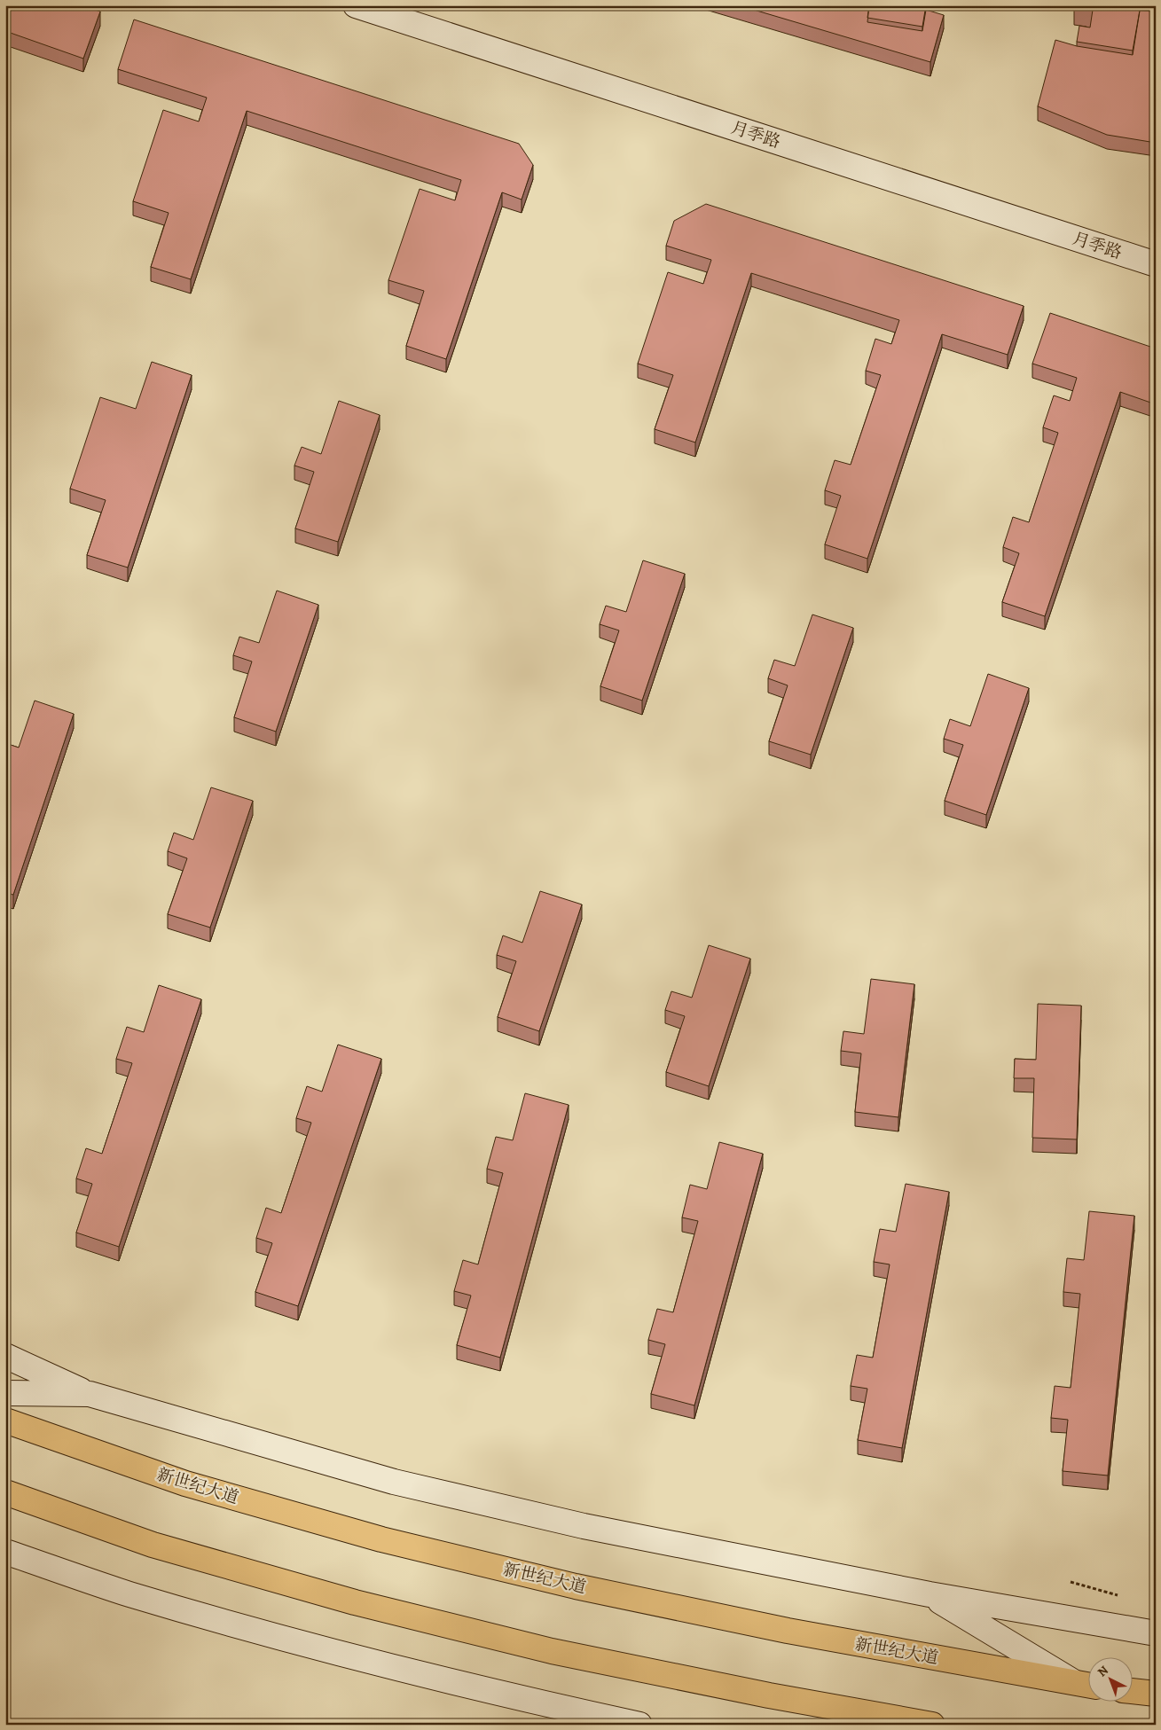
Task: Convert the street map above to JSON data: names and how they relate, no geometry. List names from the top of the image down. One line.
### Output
{"streets":{"main road":["新世纪大道"],"street":["月季路"]},"north":"top left"}
